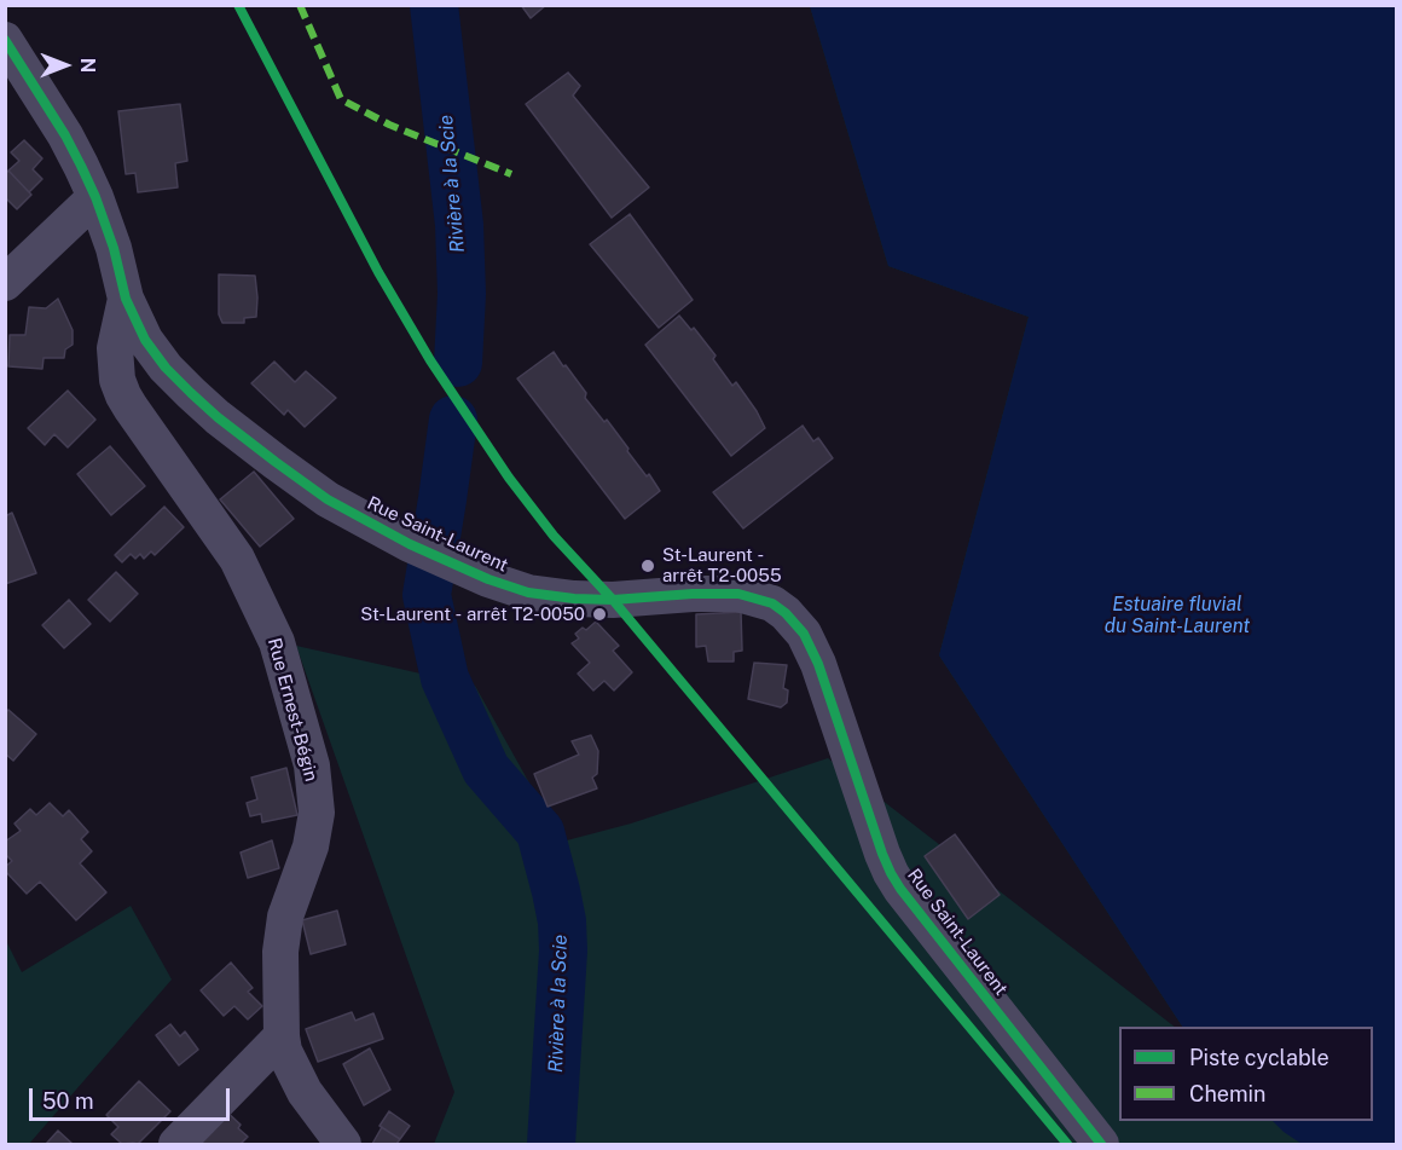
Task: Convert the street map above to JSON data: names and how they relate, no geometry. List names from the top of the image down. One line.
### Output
{"streets":{"street":["Rue Saint-Laurent","Rue Ernest-Bégin"]},"crossings":[["Rue Saint-Laurent","Rue Ernest-Bégin"]],"water":["Rivière à la Scie","Estuaire fluvial du Saint-Laurent"],"places":["St-Laurent - arrêt T2-0055","St-Laurent - arrêt T2-0050"],"legend":["Piste cyclable","Chemin"],"scale_bar":"50 m","north":"right"}
